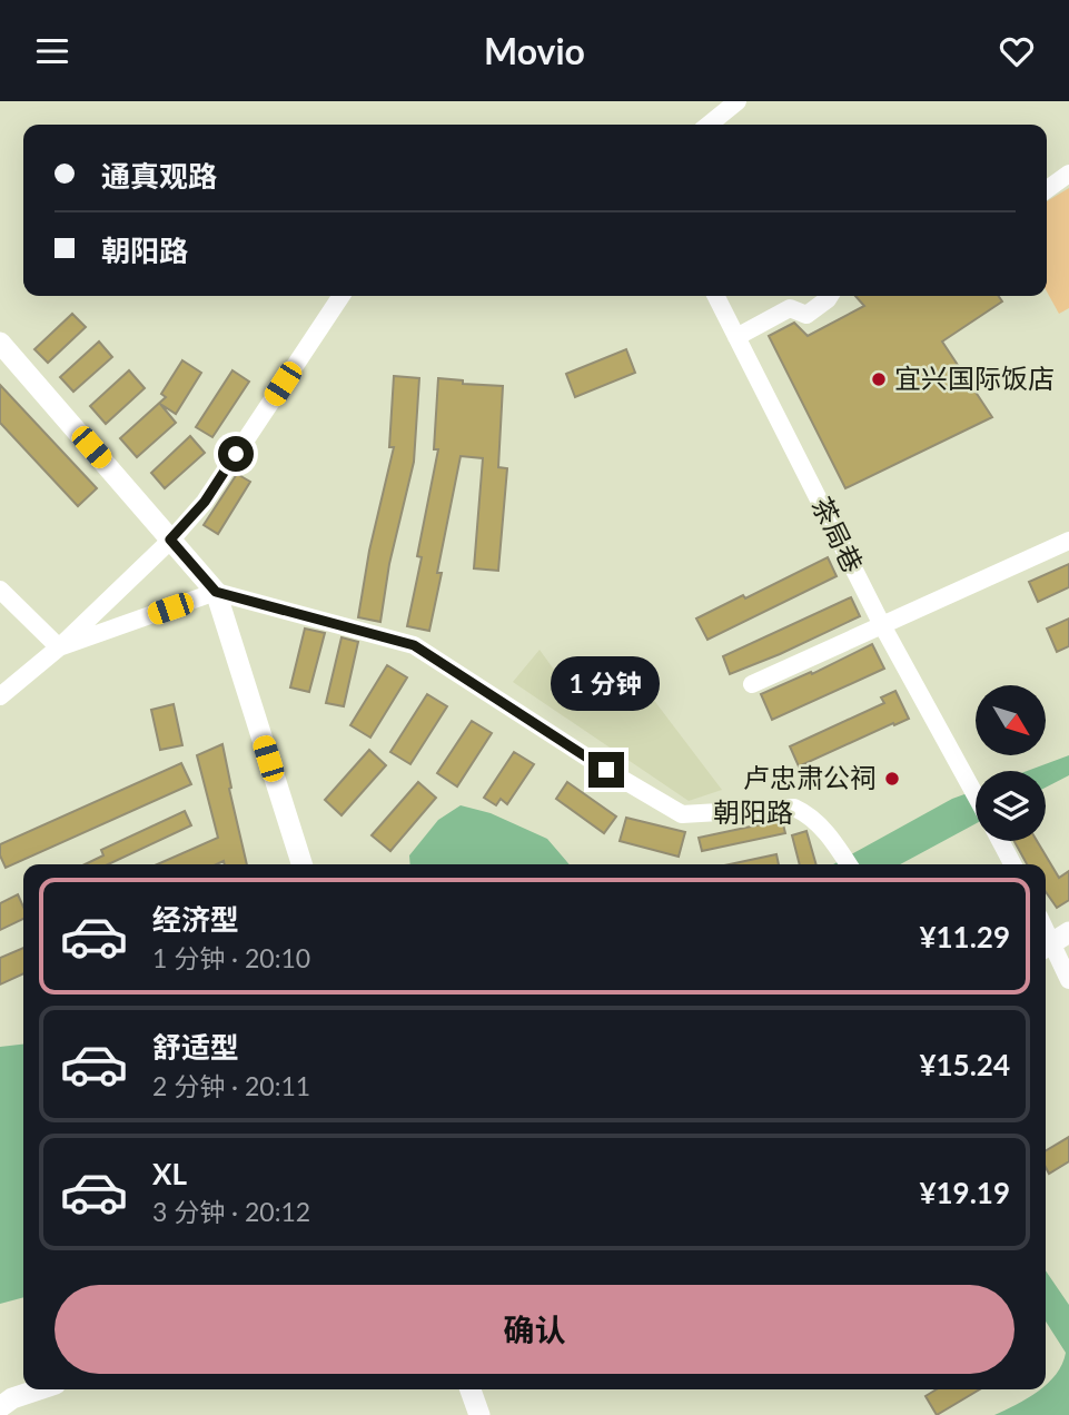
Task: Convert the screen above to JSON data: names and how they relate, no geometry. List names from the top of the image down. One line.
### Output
{"streets":{"street":["茶局巷","朝阳路"]},"places":["宜兴国际饭店","卢忠肃公祠"],"north":"bottom right","page":{"header":"Movio","banner":["通真观路","朝阳路"],"bubble":"1 分钟","list":[{"name":"经济型","note":"1 分钟 · 20:10","value":"¥11.29"},{"name":"舒适型","note":"2 分钟 · 20:11","value":"¥15.24"},{"name":"XL","note":"3 分钟 · 20:12","value":"¥19.19"}],"buttons":"确认"}}
